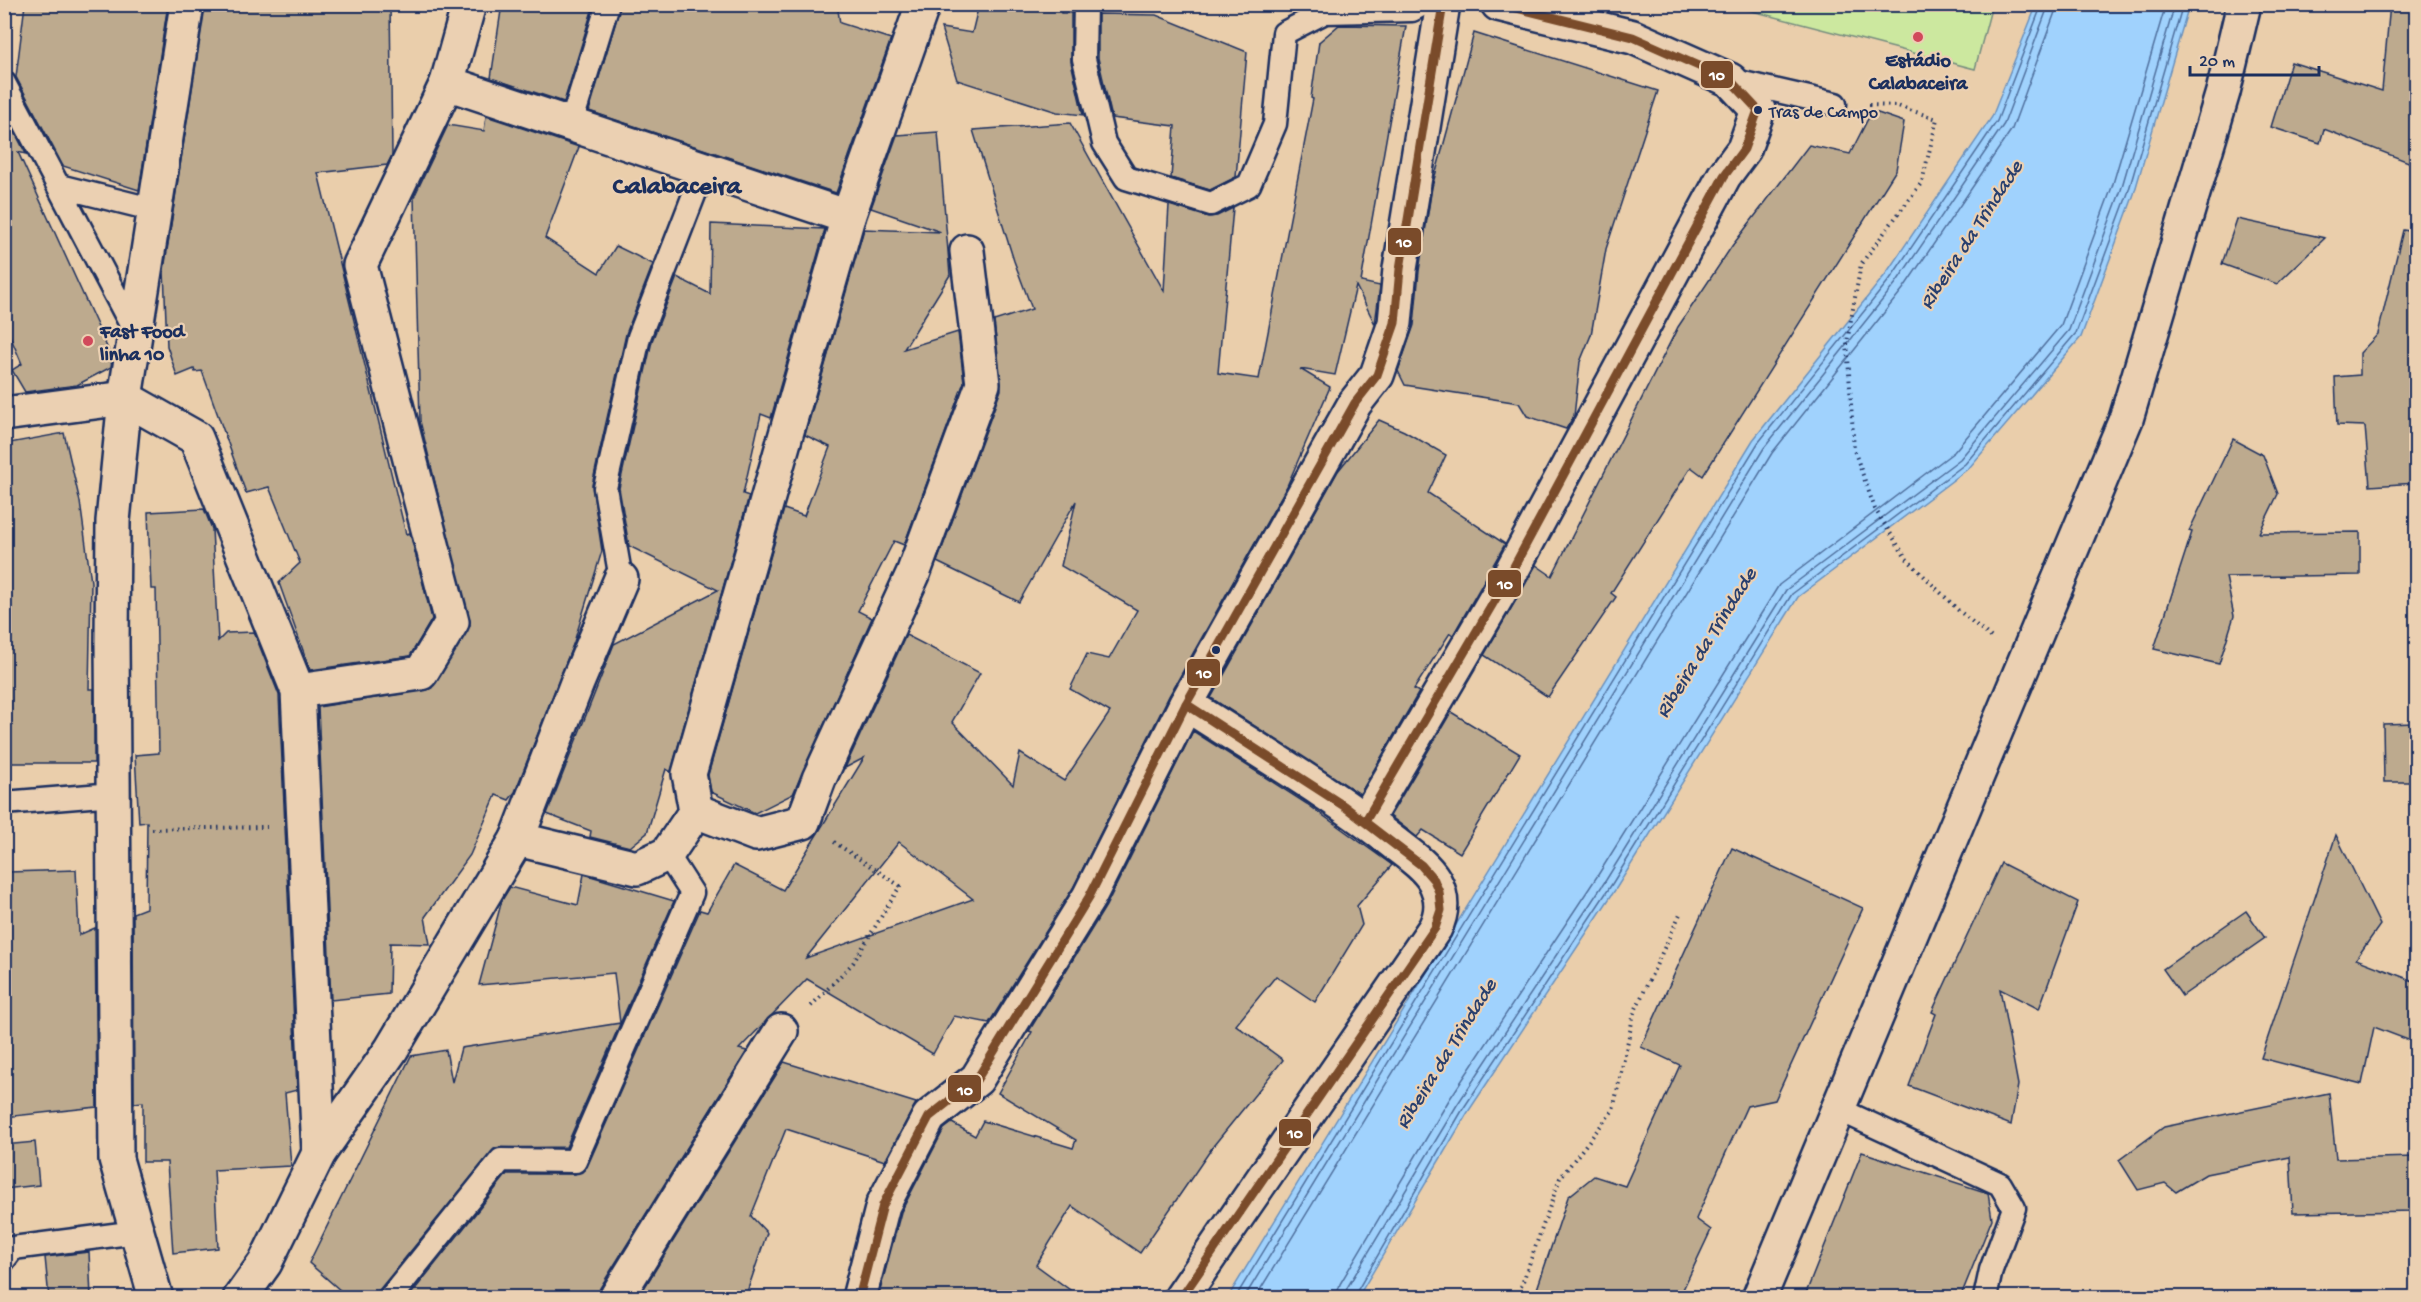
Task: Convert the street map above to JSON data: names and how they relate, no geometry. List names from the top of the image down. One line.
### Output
{"districts":["Calabaceira"],"water":["Ribeira da Trindade"],"places":["Estádio Calabaceira","Tras de Campo","Fast Food linha 10"],"lines":["transit line 10"],"scale_bar":"20 m"}
